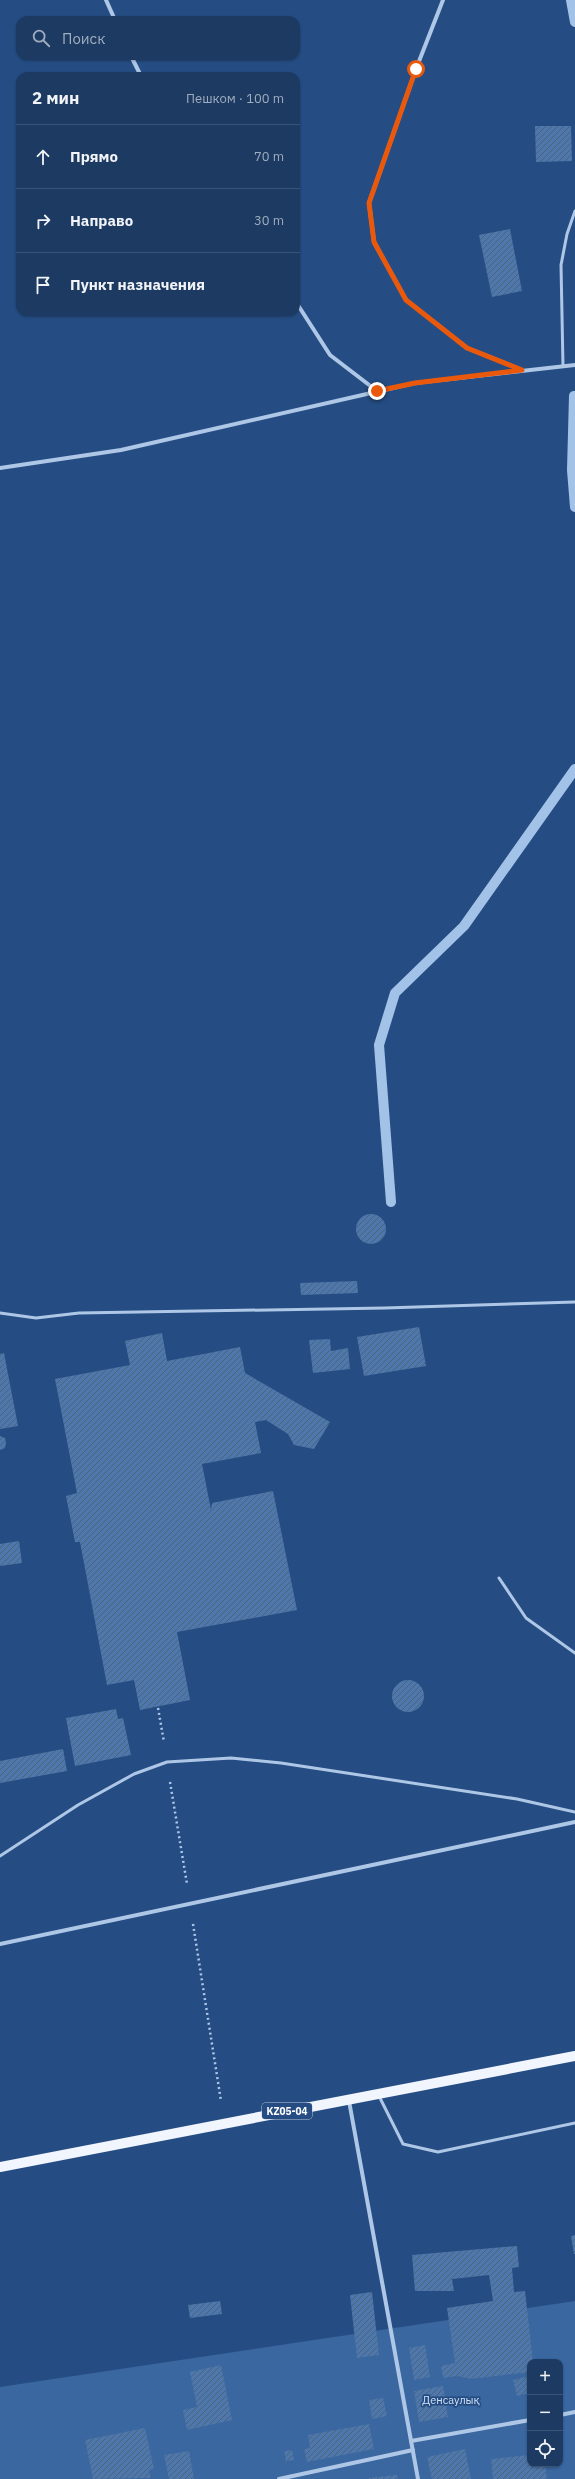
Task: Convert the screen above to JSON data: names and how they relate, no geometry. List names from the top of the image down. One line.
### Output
{"streets":{"main road":["KZ05-04"]},"parks":["Денсаулық"],"page":{"search":"Поиск","heading":["2 мин","Пешком · 100 m"],"list":[["Прямо","70 m"],["Направо","30 m"],"Пункт назначения"],"map_buttons":["+","−"]}}
